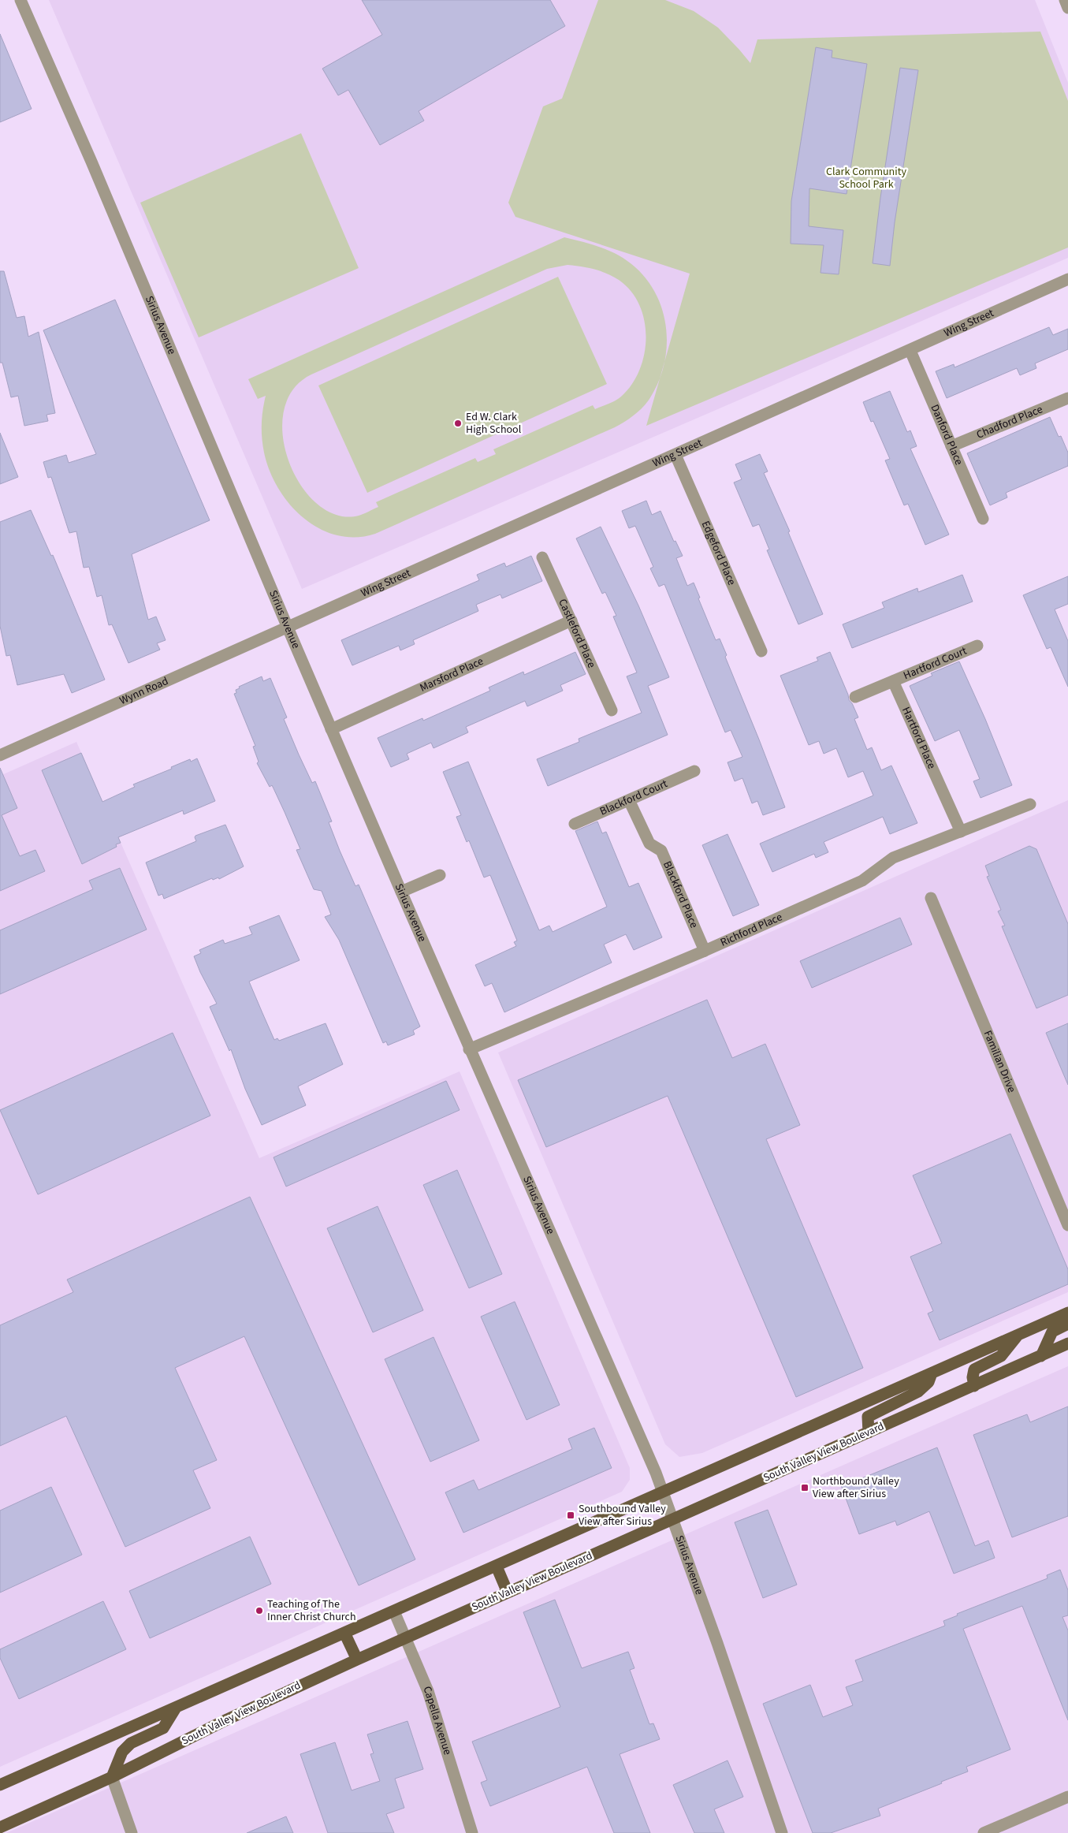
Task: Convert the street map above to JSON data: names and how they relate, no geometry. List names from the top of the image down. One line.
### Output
{"streets":{"main road":["South Valley View Boulevard"],"street":["Wing Street","Sirius Avenue","Chadford Place","Danford Place","Edgeford Place","Castleford Place","Hartford Court","Marsford Place","Wynn Road","Hartford Place","Blackford Court","Blackford Place","Richford Place","Familian Drive","Capella Avenue"]},"crossings":[["Wing Street","Sirius Avenue"],["Wing Street","Danford Place"],["Wing Street","Edgeford Place"],["Wing Street","Wynn Road"],["Sirius Avenue","Marsford Place"],["Sirius Avenue","Wynn Road"],["Sirius Avenue","Richford Place"],["Sirius Avenue","South Valley View Boulevard"],["Chadford Place","Danford Place"],["Castleford Place","Marsford Place"],["Hartford Court","Hartford Place"],["Hartford Place","Richford Place"],["Blackford Court","Blackford Place"],["Blackford Place","Richford Place"],["South Valley View Boulevard","Capella Avenue"]],"parks":["Clark Community School Park"],"places":{"other":["Ed W. Clark High School","Teaching of The Inner Christ Church"],"transit":["Northbound Valley View after Sirius","Southbound Valley View after Sirius"]}}
